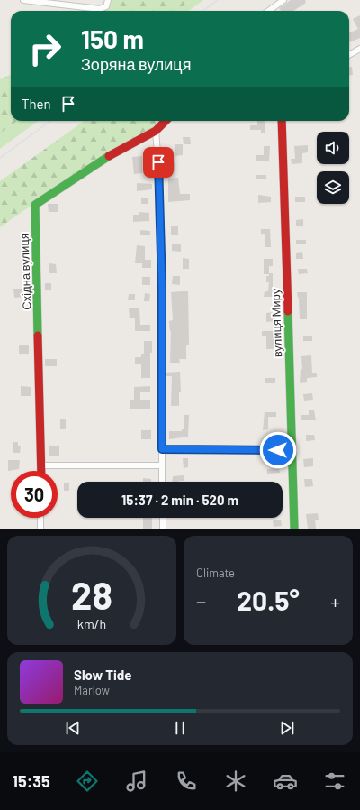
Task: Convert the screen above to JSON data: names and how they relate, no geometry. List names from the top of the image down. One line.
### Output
{"streets":{"street":["Східна вулиця","вулиця Миру"]},"page":{"turn":["150 m","Зоряна вулиця"],"then":"Then","limit":"30","trip":"15:37 · 2 min · 520 m","tile":"Climate","heat":["−","20.5°","+"],"song":["Slow Tide","Marlow"],"tabs":"15:35","gauge":["28","km/h"]}}
